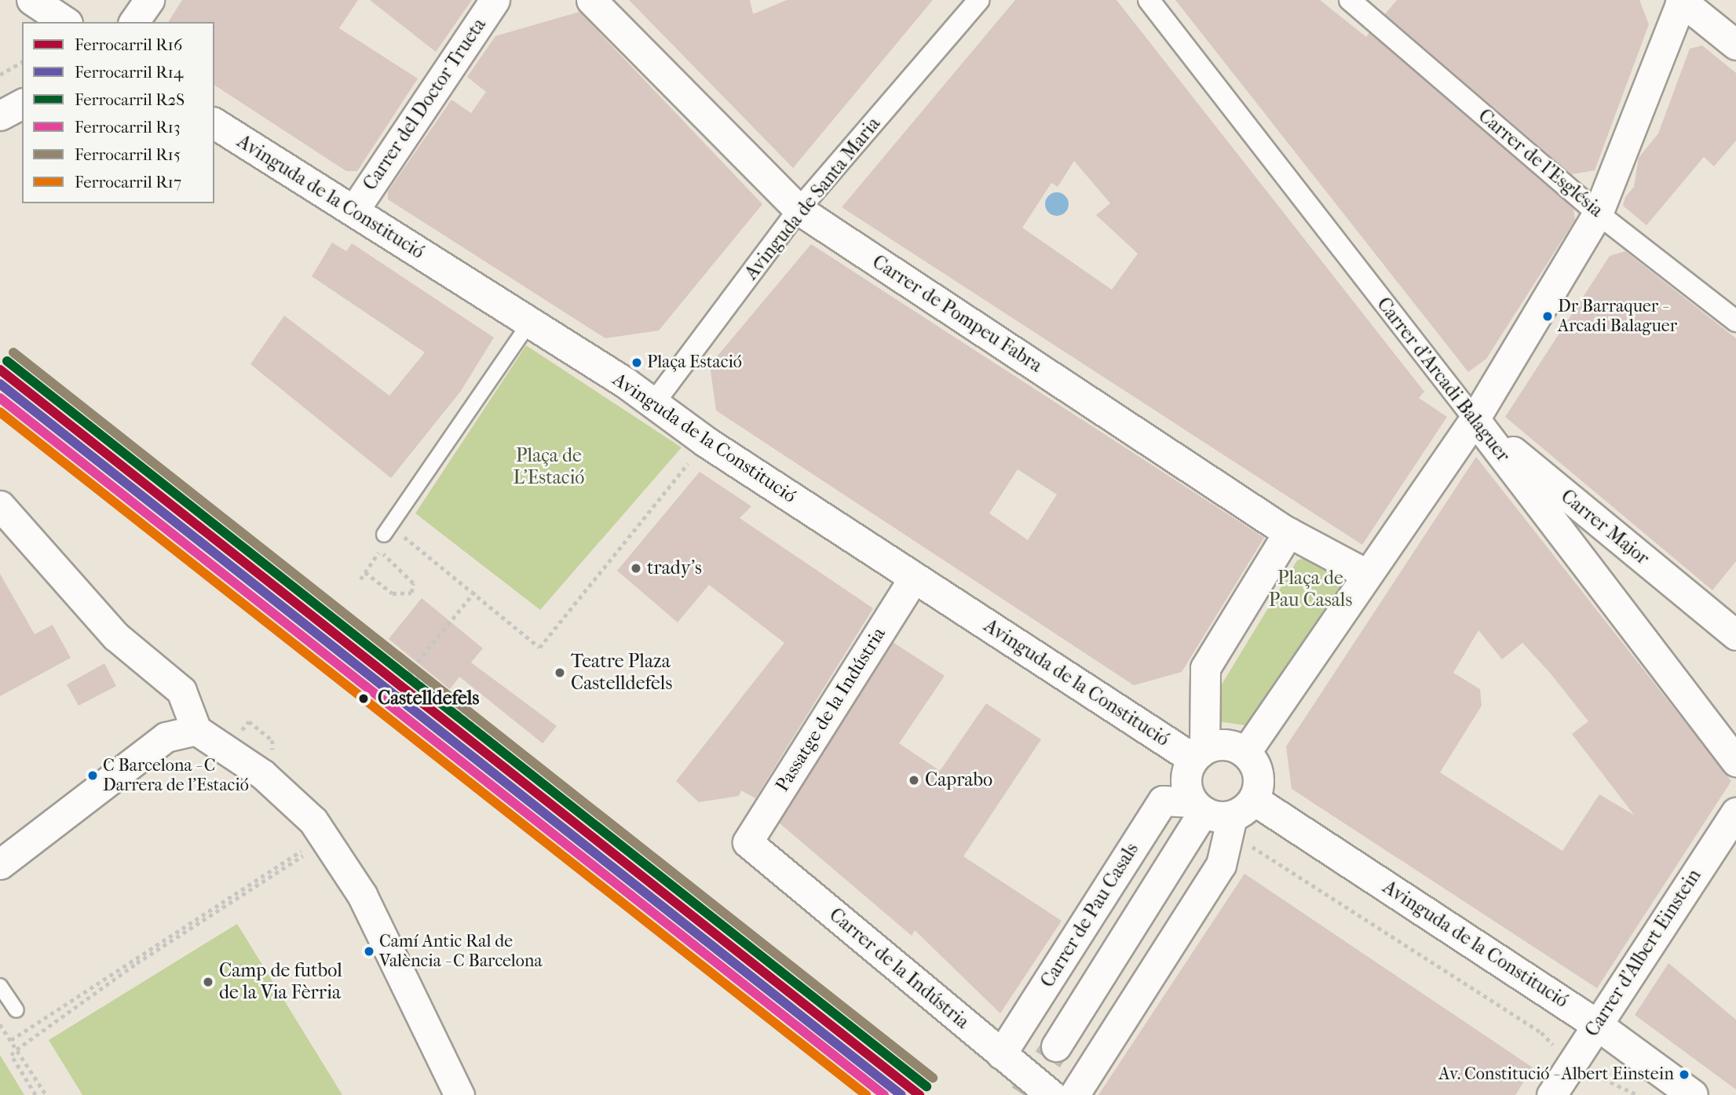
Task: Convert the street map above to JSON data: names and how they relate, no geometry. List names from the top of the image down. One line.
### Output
{"streets":{"street":["Carrer del Doctor Trueta","Carrer de l'Església","Avinguda de la Constitució","Avinguda de Santa Maria","Carrer de Pompeu Fabra","Carrer d'Arcadi Balaguer","Carrer Major","Passatge de la Indústria","Carrer de Pau Casals","Carrer d'Albert Einstein","Carrer de la Indústria"]},"crossings":[["Carrer del Doctor Trueta","Avinguda de la Constitució"],["Avinguda de la Constitució","Avinguda de Santa Maria"],["Avinguda de la Constitució","Passatge de la Indústria"],["Avinguda de la Constitució","Carrer de Pau Casals"],["Avinguda de la Constitució","Carrer d'Albert Einstein"],["Avinguda de Santa Maria","Carrer de Pompeu Fabra"],["Carrer d'Arcadi Balaguer","Carrer Major"],["Passatge de la Indústria","Carrer de la Indústria"],["Carrer de Pau Casals","Carrer de la Indústria"]],"parks":["Plaça de L'Estació","Plaça de Pau Casals"],"places":["Dr Barraquer - Arcadi Balaguer","Plaça Estació","trady’s","Teatre Plaza Castelldefels","Castelldefels","C Barcelona - C Darrera de l'Estació","Caprabo","Camí Antic Ral de València - C Barcelona","Camp de futbol de la Via Fèrria","Av. Constitució - Albert Einstein"],"lines":["rail line R15","rail line R2S","rail line R16","rail line R14","rail line R13","rail line R17"],"legend":["Ferrocarril R16","Ferrocarril R14","Ferrocarril R2S","Ferrocarril R13","Ferrocarril R15","Ferrocarril R17"]}
